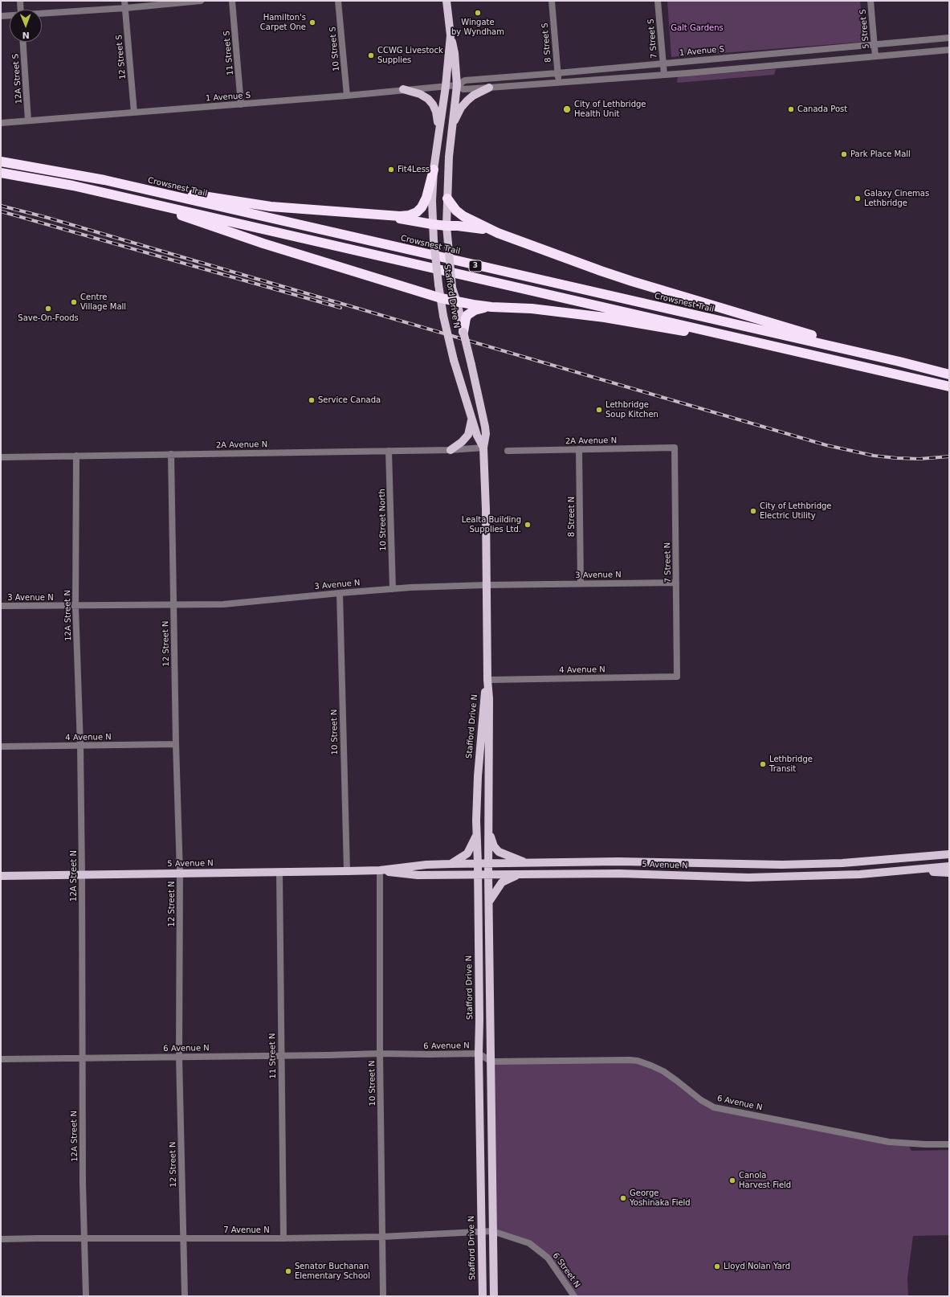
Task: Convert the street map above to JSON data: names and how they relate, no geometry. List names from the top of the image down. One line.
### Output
{"streets":{"highway":["Crowsnest Trail","3"],"main road":["Stafford Drive N","5 Avenue N"],"street":["5 Street S","7 Street S","8 Street S","10 Street S","1 Avenue S","11 Street S","12 Street S","12A Street S","2A Avenue N","8 Street N","10 Street North","7 Street N","3 Avenue N","12A Street N","12 Street N","4 Avenue N","10 Street N","6 Avenue N","11 Street N","7 Avenue N","6 Street N"]},"crossings":[["5 Street S","1 Avenue S"],["7 Street S","1 Avenue S"],["8 Street S","1 Avenue S"],["10 Street S","1 Avenue S"],["1 Avenue S","11 Street S"],["1 Avenue S","12 Street S"],["1 Avenue S","12A Street S"],["1 Avenue S","Stafford Drive N"],["Stafford Drive N","2A Avenue N"],["Stafford Drive N","3 Avenue N"],["Stafford Drive N","4 Avenue N"],["Stafford Drive N","5 Avenue N"],["Stafford Drive N","6 Avenue N"],["Stafford Drive N","7 Avenue N"],["Stafford Drive N","6 Street N"],["2A Avenue N","8 Street N"],["2A Avenue N","10 Street North"],["2A Avenue N","7 Street N"],["2A Avenue N","12A Street N"],["2A Avenue N","12 Street N"],["8 Street N","3 Avenue N"],["10 Street North","3 Avenue N"],["7 Street N","3 Avenue N"],["7 Street N","4 Avenue N"],["3 Avenue N","12A Street N"],["3 Avenue N","12 Street N"],["3 Avenue N","10 Street N"],["12A Street N","4 Avenue N"],["12A Street N","5 Avenue N"],["12A Street N","6 Avenue N"],["12A Street N","7 Avenue N"],["12 Street N","4 Avenue N"],["12 Street N","5 Avenue N"],["12 Street N","6 Avenue N"],["12 Street N","7 Avenue N"],["10 Street N","5 Avenue N"],["10 Street N","6 Avenue N"],["10 Street N","7 Avenue N"],["5 Avenue N","11 Street N"],["6 Avenue N","11 Street N"],["11 Street N","7 Avenue N"],["7 Avenue N","6 Street N"]],"parks":["Galt Gardens"],"places":["Wingate by Wyndham","Hamilton's Carpet One","CCWG Livestock Supplies","City of Lethbridge Health Unit","Canada Post","Park Place Mall","Fit4Less","Galaxy Cinemas Lethbridge","Centre Village Mall","Save-On-Foods","Service Canada","Lethbridge Soup Kitchen","City of Lethbridge Electric Utility","Lealta Building Supplies Ltd.","Lethbridge Transit","Canola Harvest Field","George Yoshinaka Field","Lloyd Nolan Yard","Senator Buchanan Elementary School"],"north":"bottom"}
